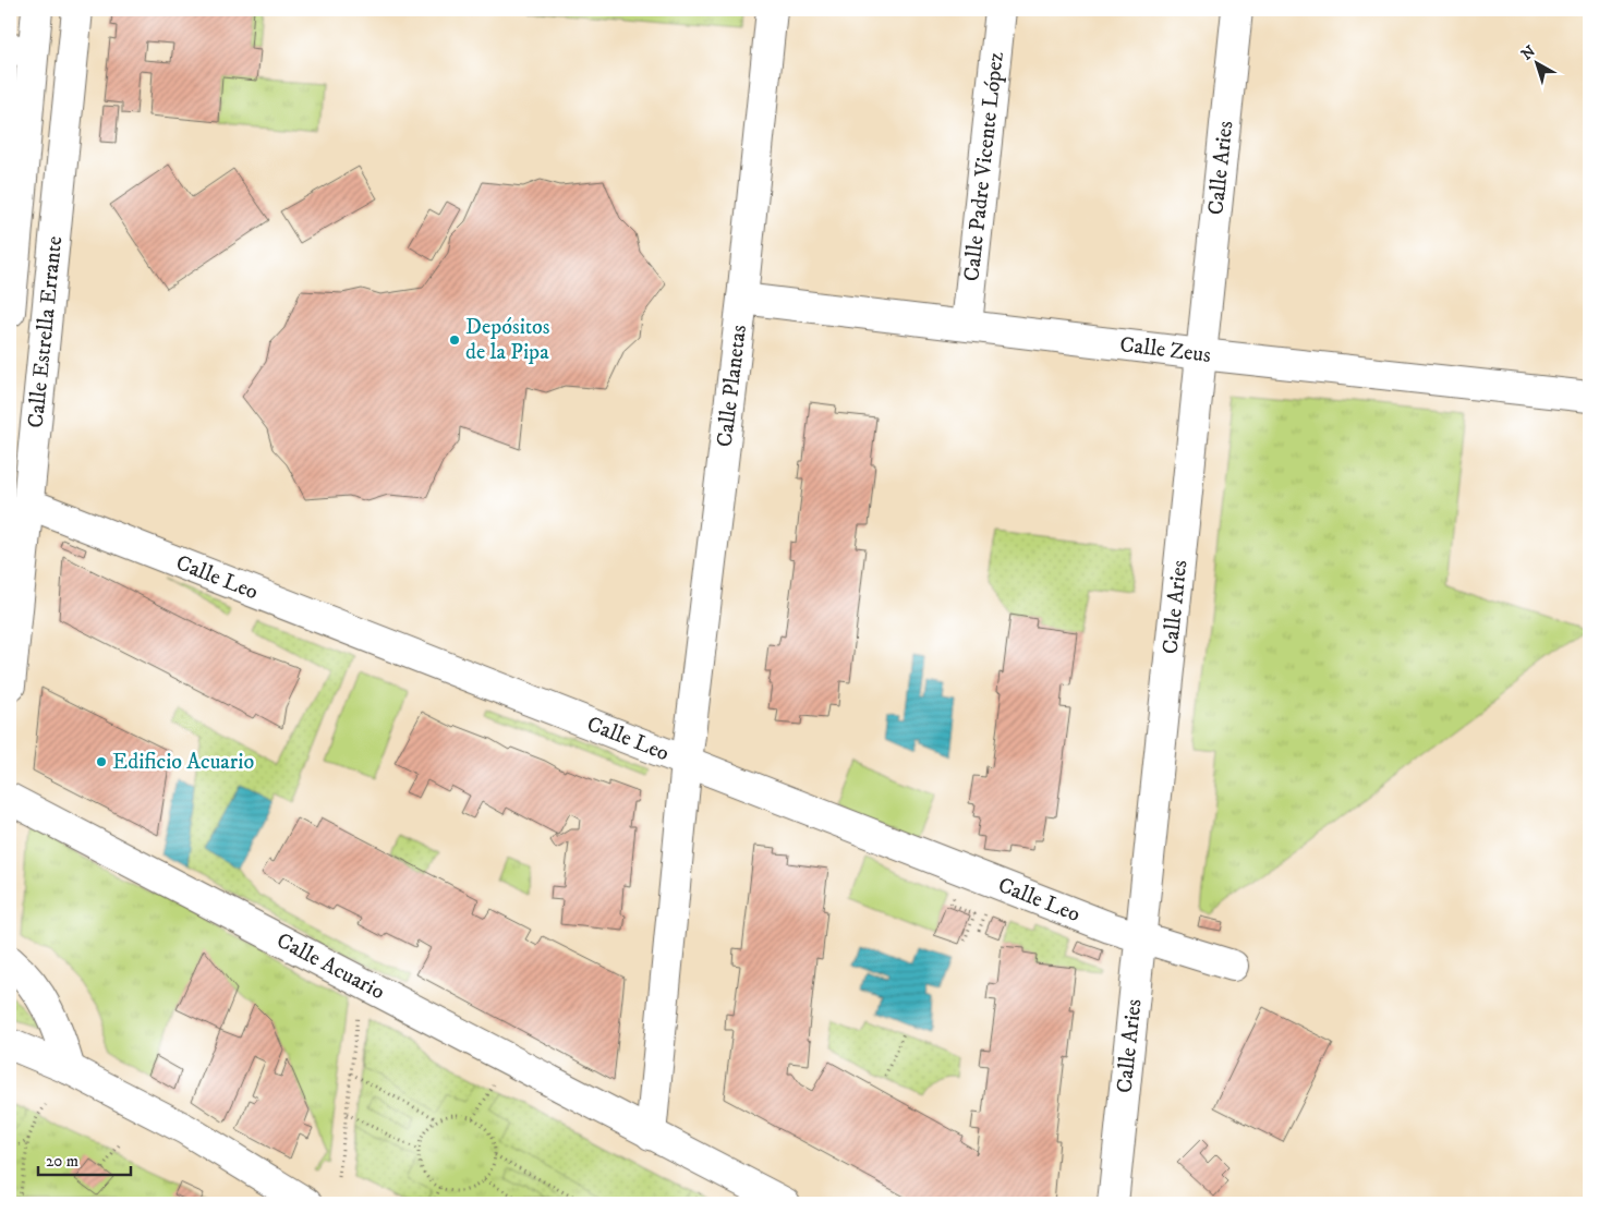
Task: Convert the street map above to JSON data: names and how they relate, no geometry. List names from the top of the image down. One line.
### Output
{"streets":{"street":["Calle Padre Vicente López","Calle Aries","Calle Estrella Errante","Calle Zeus","Calle Planetas","Calle Leo","Calle Acuario"]},"crossings":[["Calle Padre Vicente López","Calle Zeus"],["Calle Aries","Calle Zeus"],["Calle Aries","Calle Leo"],["Calle Estrella Errante","Calle Leo"],["Calle Zeus","Calle Planetas"],["Calle Planetas","Calle Leo"]],"places":["Depósitos de la Pipa","Edificio Acuario"],"scale_bar":"20 m","north":"top left"}
